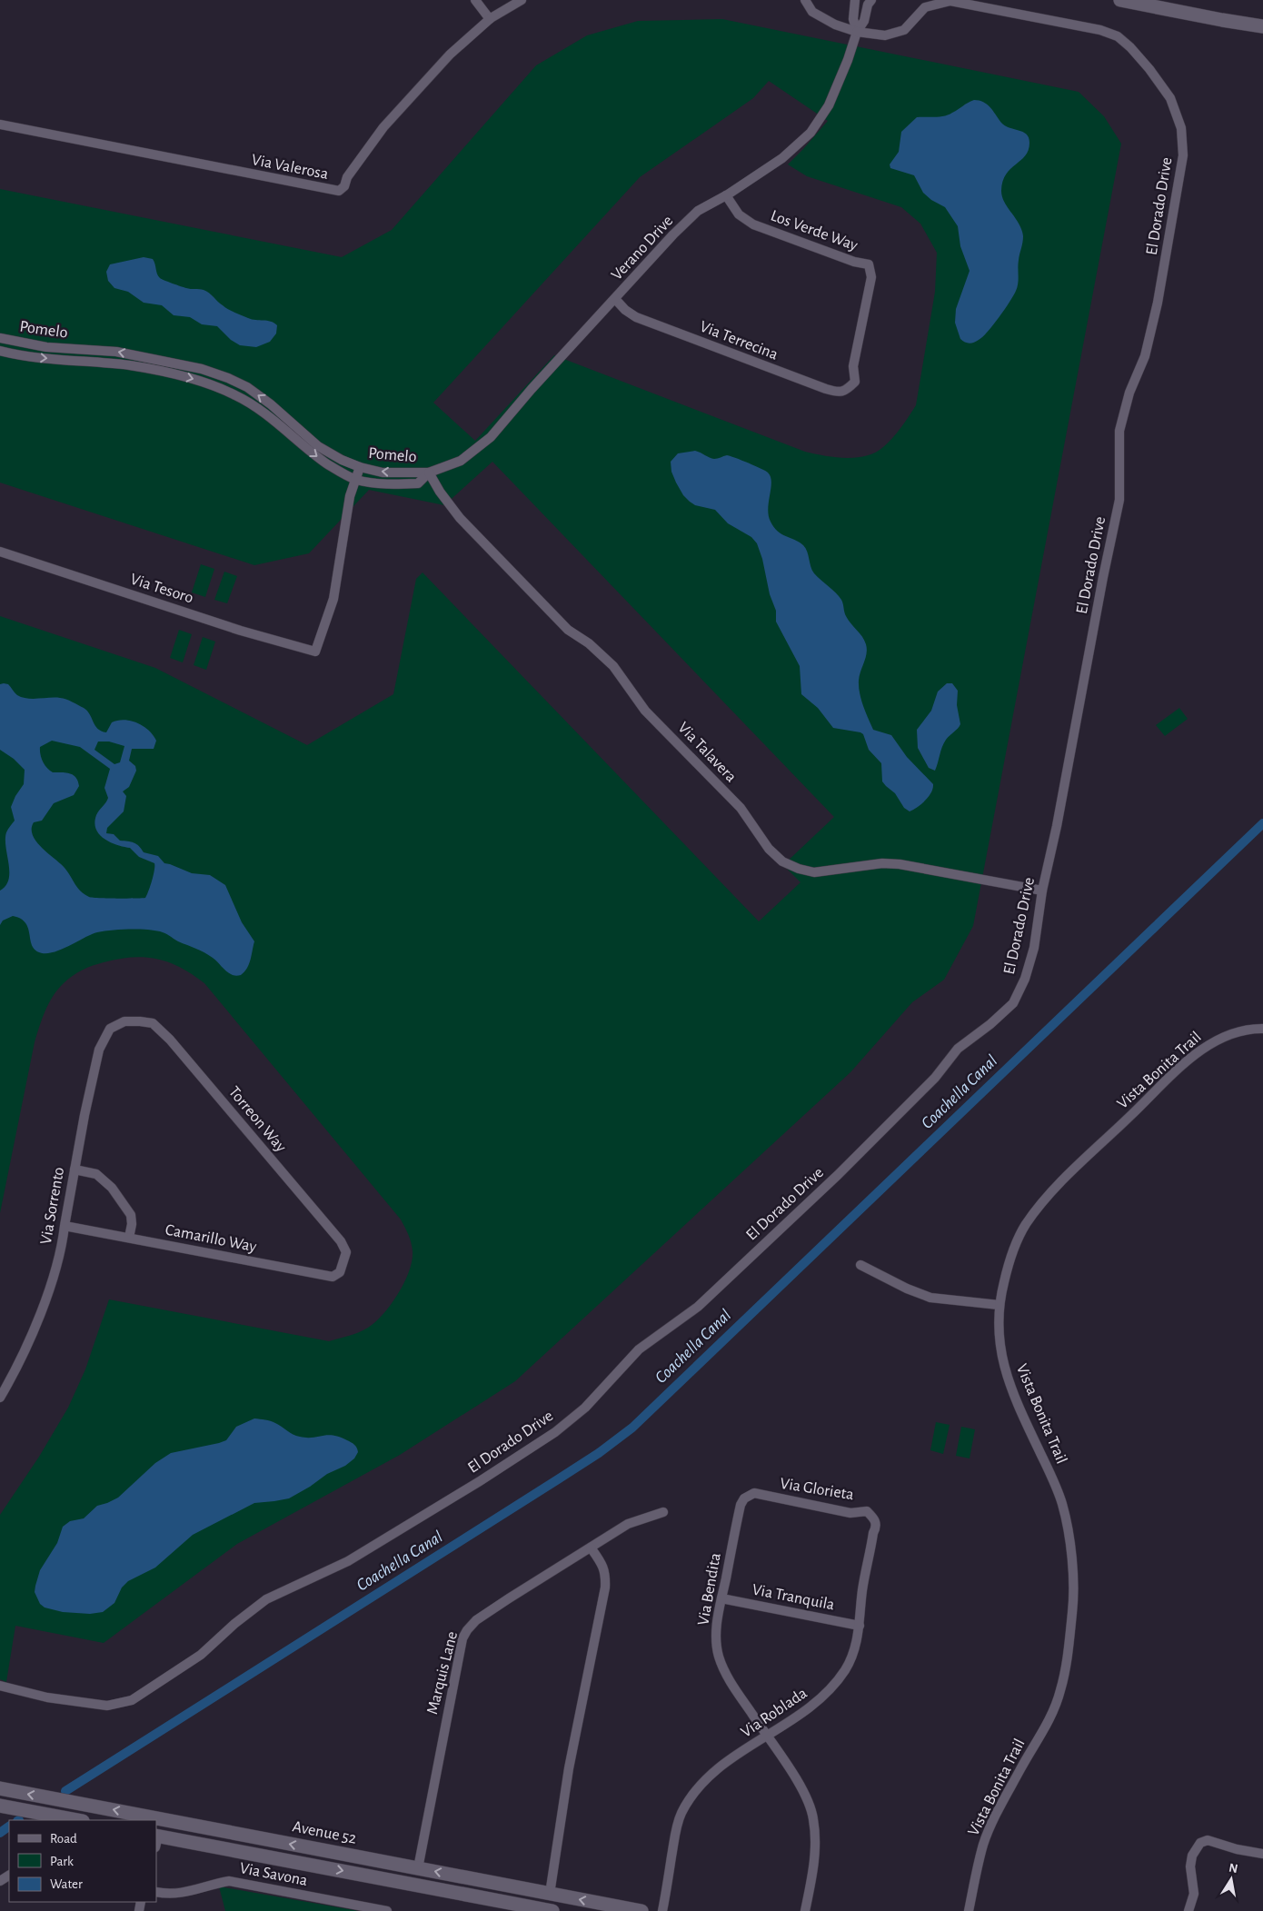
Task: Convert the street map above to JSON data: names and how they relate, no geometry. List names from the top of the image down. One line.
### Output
{"streets":{"main road":["Avenue 52"],"street":["Via Valerosa","El Dorado Drive","Los Verde Way","Verano Drive","Pomelo","Via Terrecina","Via Tesoro","Via Talavera","Vista Bonita Trail","Torreon Way","Via Sorrento","Camarillo Way","Via Glorieta","Via Bendita","Via Tranquila","Marquis Lane","Via Roblada","Via Savona"]},"crossings":[["El Dorado Drive","Verano Drive"],["El Dorado Drive","Via Talavera"],["Los Verde Way","Verano Drive"],["Los Verde Way","Via Terrecina"],["Verano Drive","Pomelo"],["Verano Drive","Via Terrecina"],["Verano Drive","Via Talavera"],["Pomelo","Via Tesoro"],["Pomelo","Via Talavera"],["Torreon Way","Via Sorrento"],["Torreon Way","Camarillo Way"],["Via Sorrento","Camarillo Way"],["Via Glorieta","Via Bendita"],["Via Glorieta","Via Roblada"],["Via Bendita","Via Tranquila"],["Via Bendita","Via Roblada"],["Via Tranquila","Via Roblada"],["Marquis Lane","Avenue 52"]],"water":["Coachella Canal"],"legend":["Road","Park","Water"],"north":"top"}
